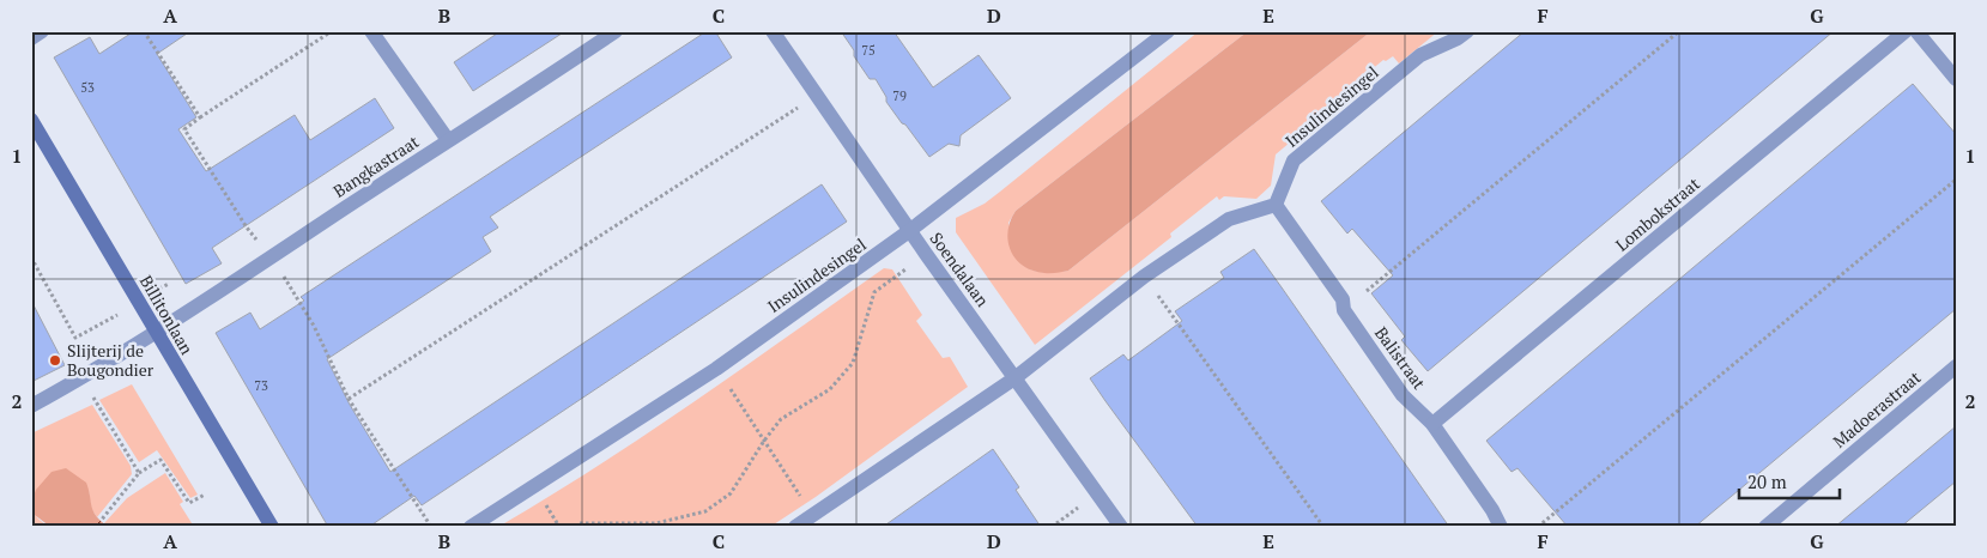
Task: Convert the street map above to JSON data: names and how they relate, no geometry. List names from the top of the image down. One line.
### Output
{"streets":{"street":["Insulindesingel","Bangkastraat","Lombokstraat","Soendalaan","Billitonlaan","Balistraat","Madoerastraat"]},"crossings":[["Insulindesingel","Soendalaan"],["Insulindesingel","Balistraat"],["Bangkastraat","Billitonlaan"],["Lombokstraat","Balistraat"]],"places":["Slijterij de Bougondier"],"house_numbers":["75","53","79","73"],"scale_bar":"20 m","grid":{"columns":["A","B","C","D","E","F","G"],"rows":["1","2"]}}
